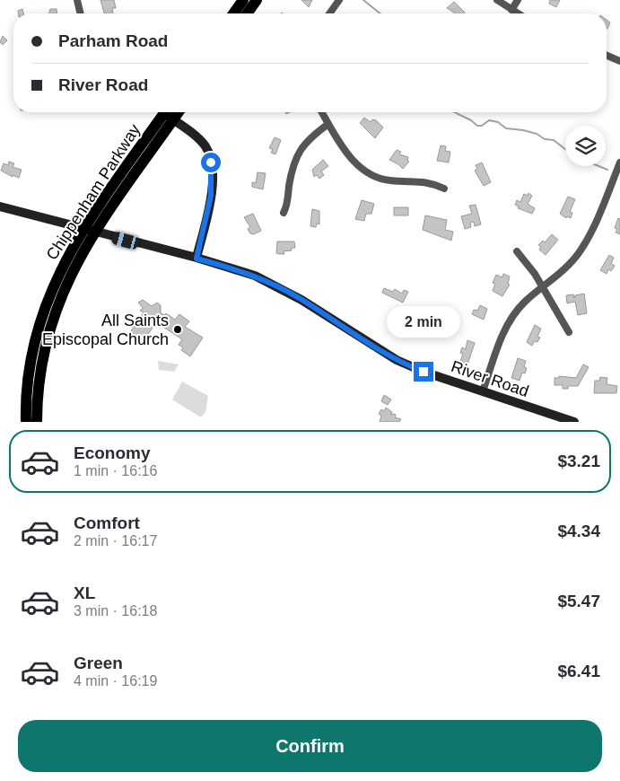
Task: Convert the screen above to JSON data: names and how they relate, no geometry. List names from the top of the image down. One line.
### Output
{"streets":{"highway":["Chippenham Parkway"],"main road":["River Road"]},"places":["All Saints Episcopal Church"],"page":{"banner":["Parham Road","River Road"],"bubble":"2 min","list":[{"name":"Economy","note":"1 min · 16:16","value":"$3.21"},{"name":"Comfort","note":"2 min · 16:17","value":"$4.34"},{"name":"XL","note":"3 min · 16:18","value":"$5.47"},{"name":"Green","note":"4 min · 16:19","value":"$6.41"}],"buttons":"Confirm"}}
